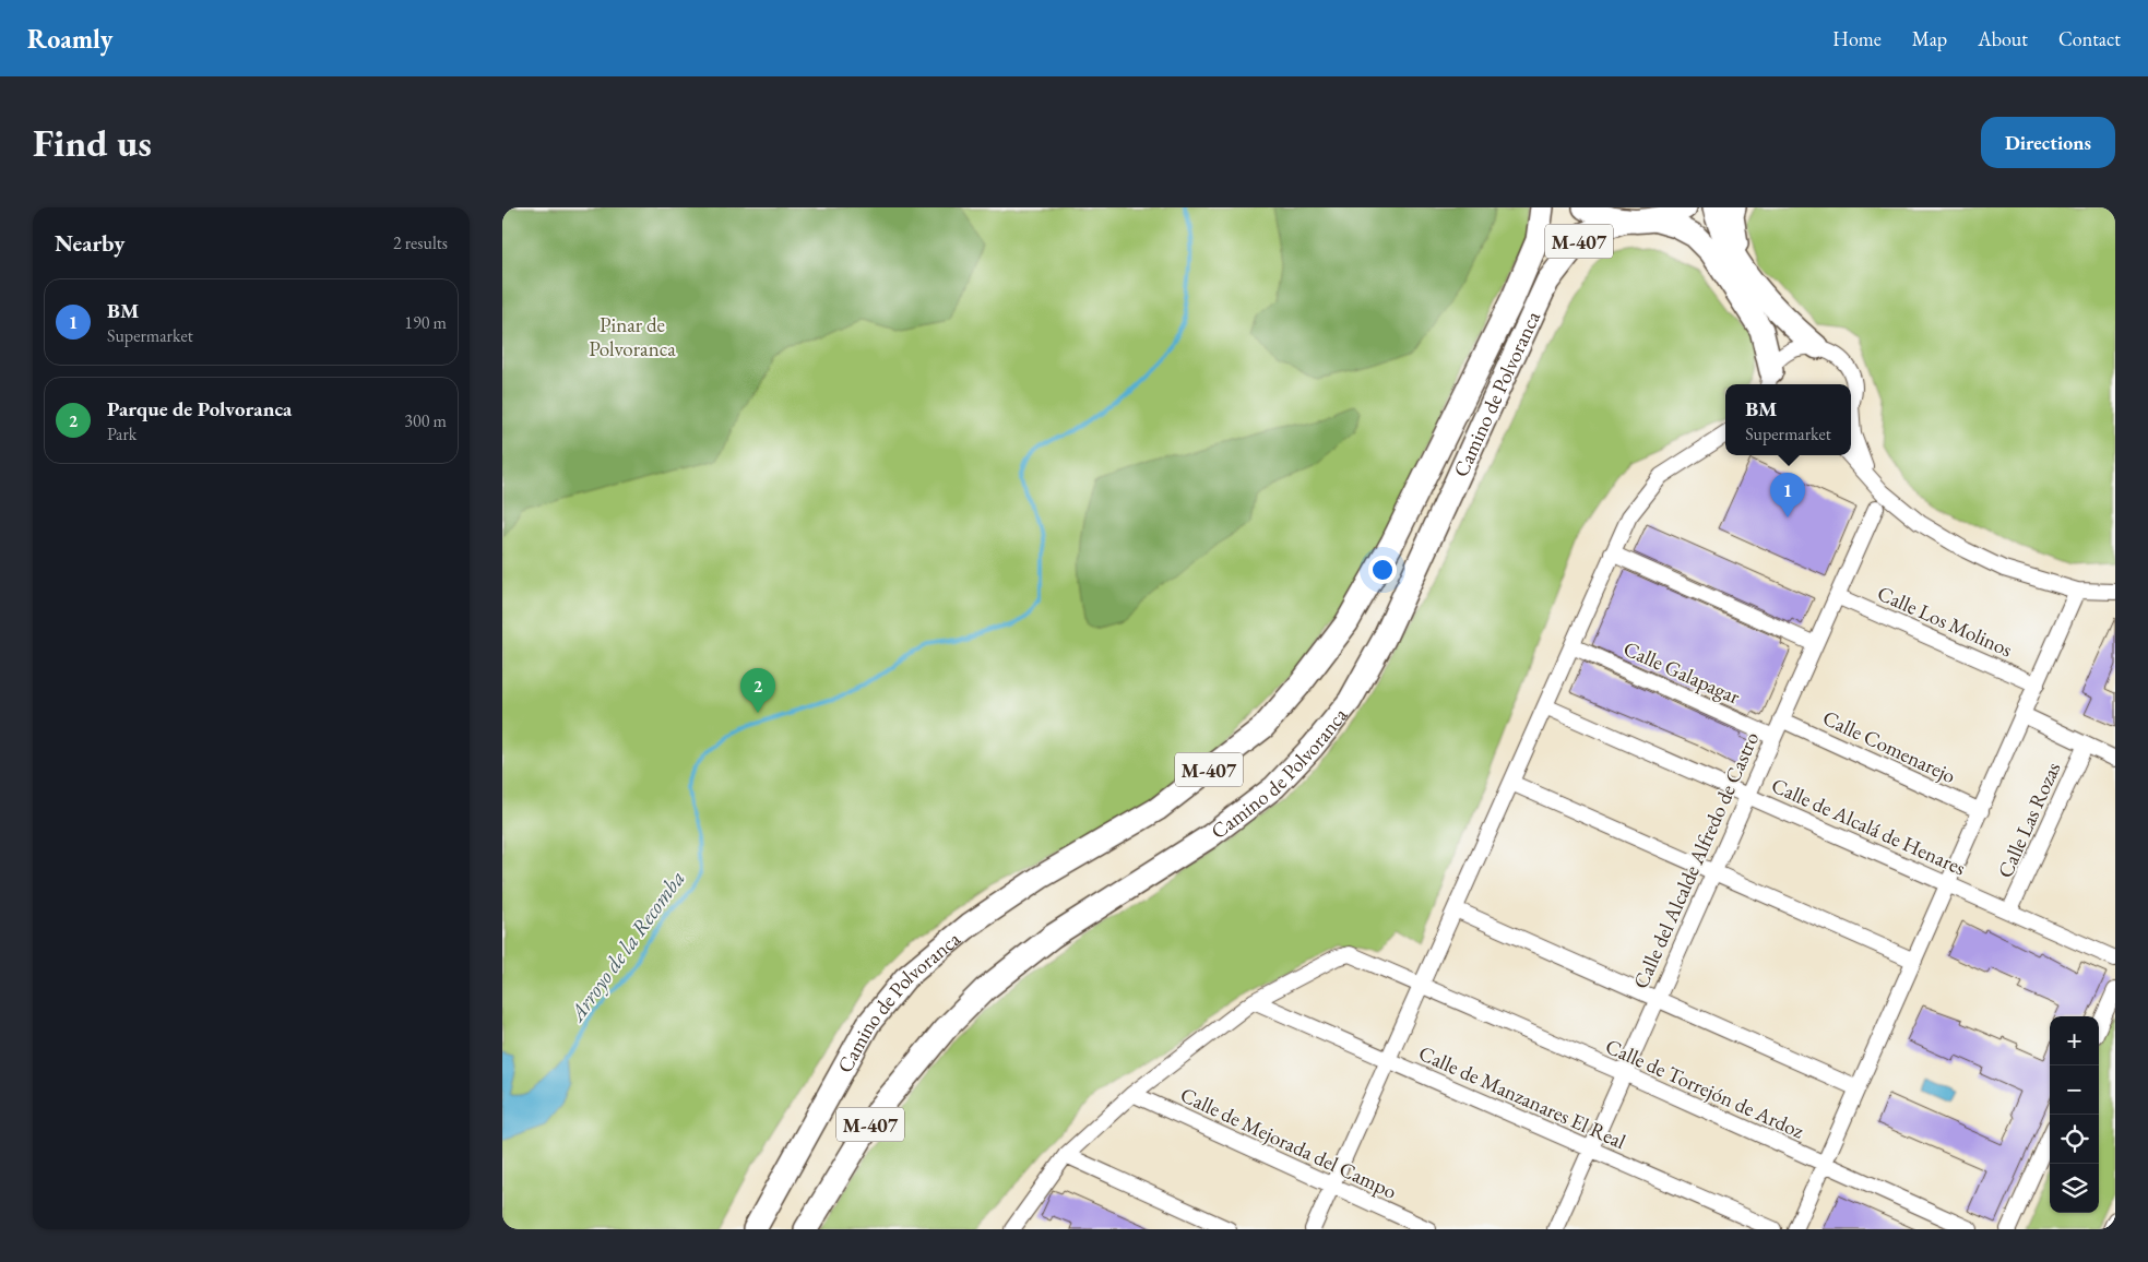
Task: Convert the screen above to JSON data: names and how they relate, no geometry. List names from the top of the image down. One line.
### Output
{"streets":{"highway":["M-407","Camino de Polvoranca"],"street":["Calle Los Molinos","Calle Galapagar","Calle Comenarejo","Calle Las Rozas","Calle de Alcalá de Henares","Calle del Alcalde Alfredo de Castro","Calle de Torrejón de Ardoz","Calle de Manzanares El Real","Calle de Mejorada del Campo"]},"crossings":[["M-407","Camino de Polvoranca"],["Calle Los Molinos","Calle del Alcalde Alfredo de Castro"],["Calle Galapagar","Calle del Alcalde Alfredo de Castro"],["Calle Comenarejo","Calle del Alcalde Alfredo de Castro"],["Calle Las Rozas","Calle de Alcalá de Henares"],["Calle de Alcalá de Henares","Calle del Alcalde Alfredo de Castro"],["Calle del Alcalde Alfredo de Castro","Calle de Torrejón de Ardoz"],["Calle del Alcalde Alfredo de Castro","Calle de Manzanares El Real"],["Calle de Torrejón de Ardoz","Calle de Manzanares El Real"],["Calle de Torrejón de Ardoz","Calle de Mejorada del Campo"]],"water":["Arroyo de la Recomba"],"parks":["Pinar de Polvoranca"],"page":{"header":"Roamly","nav":["Home","Map","About","Contact"],"buttons":"Directions","title":"Find us","heading":["Nearby","2 results"],"list":[{"mark":"1","name":"BM","note":"Supermarket","value":"190 m"},{"mark":"2","name":"Parque de Polvoranca","note":"Park","value":"300 m"}],"popup":["BM","Supermarket"],"pins":["1","2"],"map_buttons":["+","−"]}}
